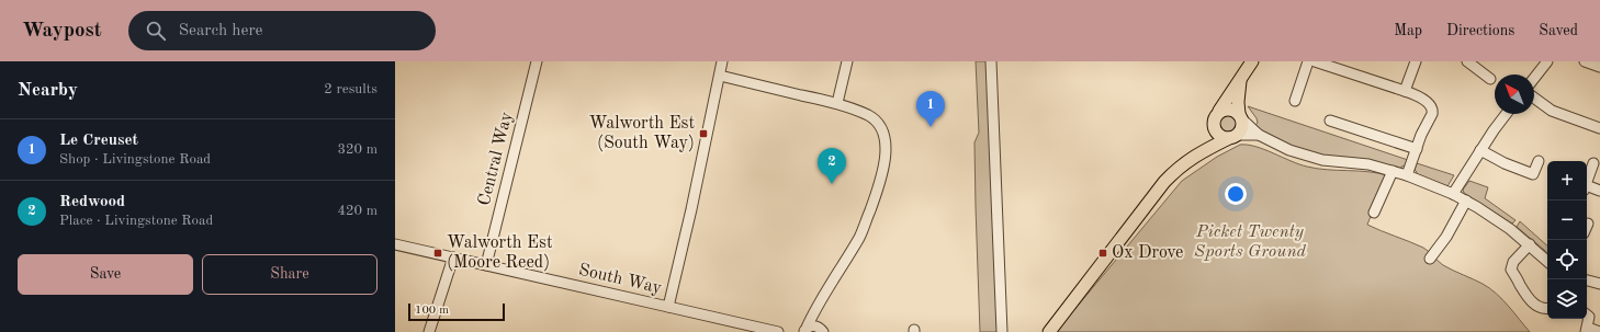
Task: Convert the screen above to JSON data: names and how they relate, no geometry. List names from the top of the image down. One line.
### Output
{"streets":{"street":["Central Way","South Way"]},"crossings":[["Central Way","South Way"]],"parks":["Picket Twenty Sports Ground"],"places":{"transit":["Walworth Est (South Way)","Walworth Est (Moore Reed)","Ox Drove"]},"scale_bar":"100 m","north":"top left","page":{"header":"Waypost","search":"Search here","nav":["Map","Directions","Saved"],"heading":["Nearby","2 results"],"pins":["1","2"],"list":[{"mark":"1","name":"Le Creuset","note":"Shop · Livingstone Road","value":"320 m"},{"mark":"2","name":"Redwood","note":"Place · Livingstone Road","value":"420 m"}],"map_buttons":["+","−"],"buttons":["Save","Share"],"scale":"100 m"}}
